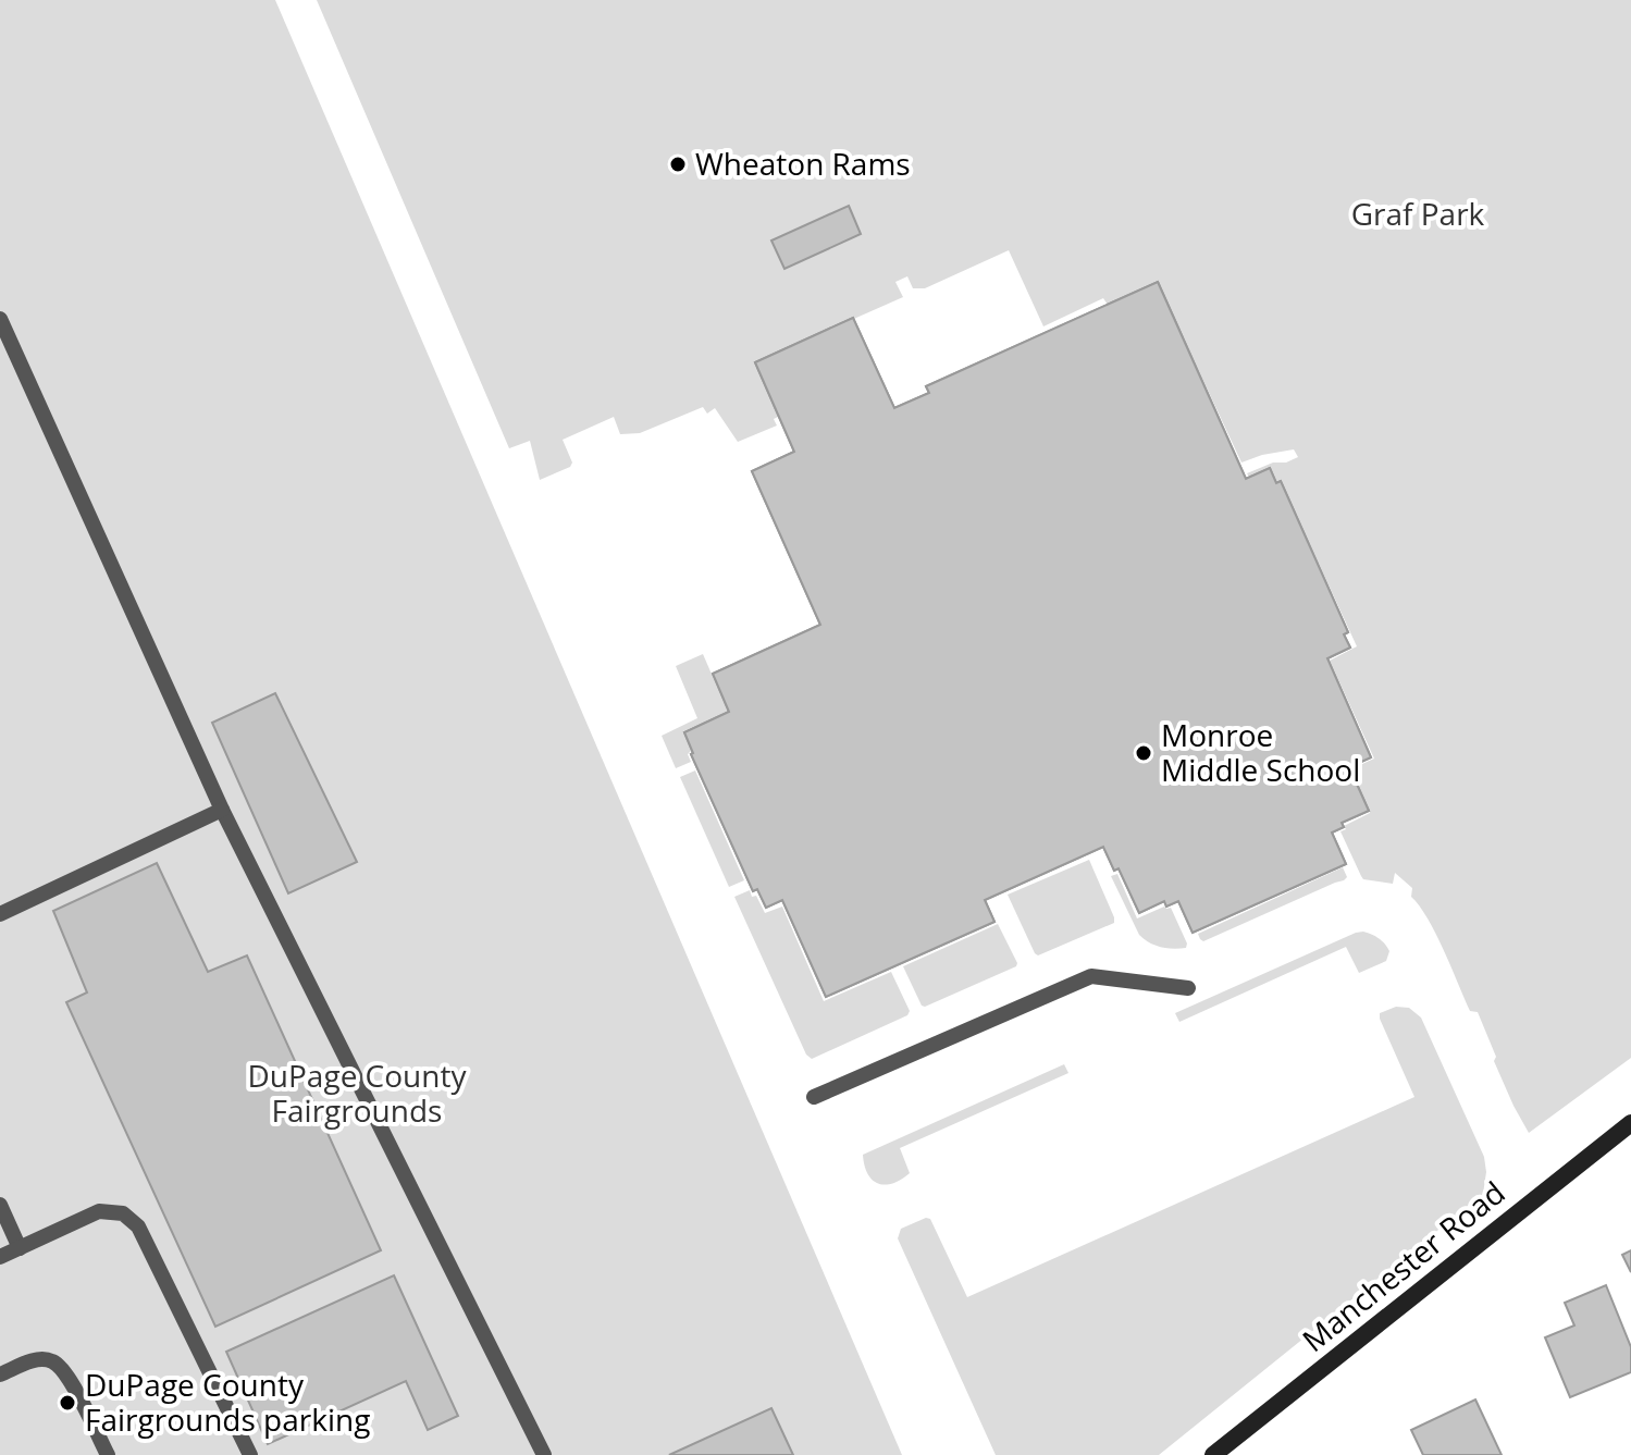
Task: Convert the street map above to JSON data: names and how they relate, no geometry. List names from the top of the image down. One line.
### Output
{"streets":{"street":["Manchester Road"]},"parks":["Graf Park","DuPage County Fairgrounds"],"places":["Wheaton Rams","Monroe Middle School","DuPage County Fairgrounds parking"]}
